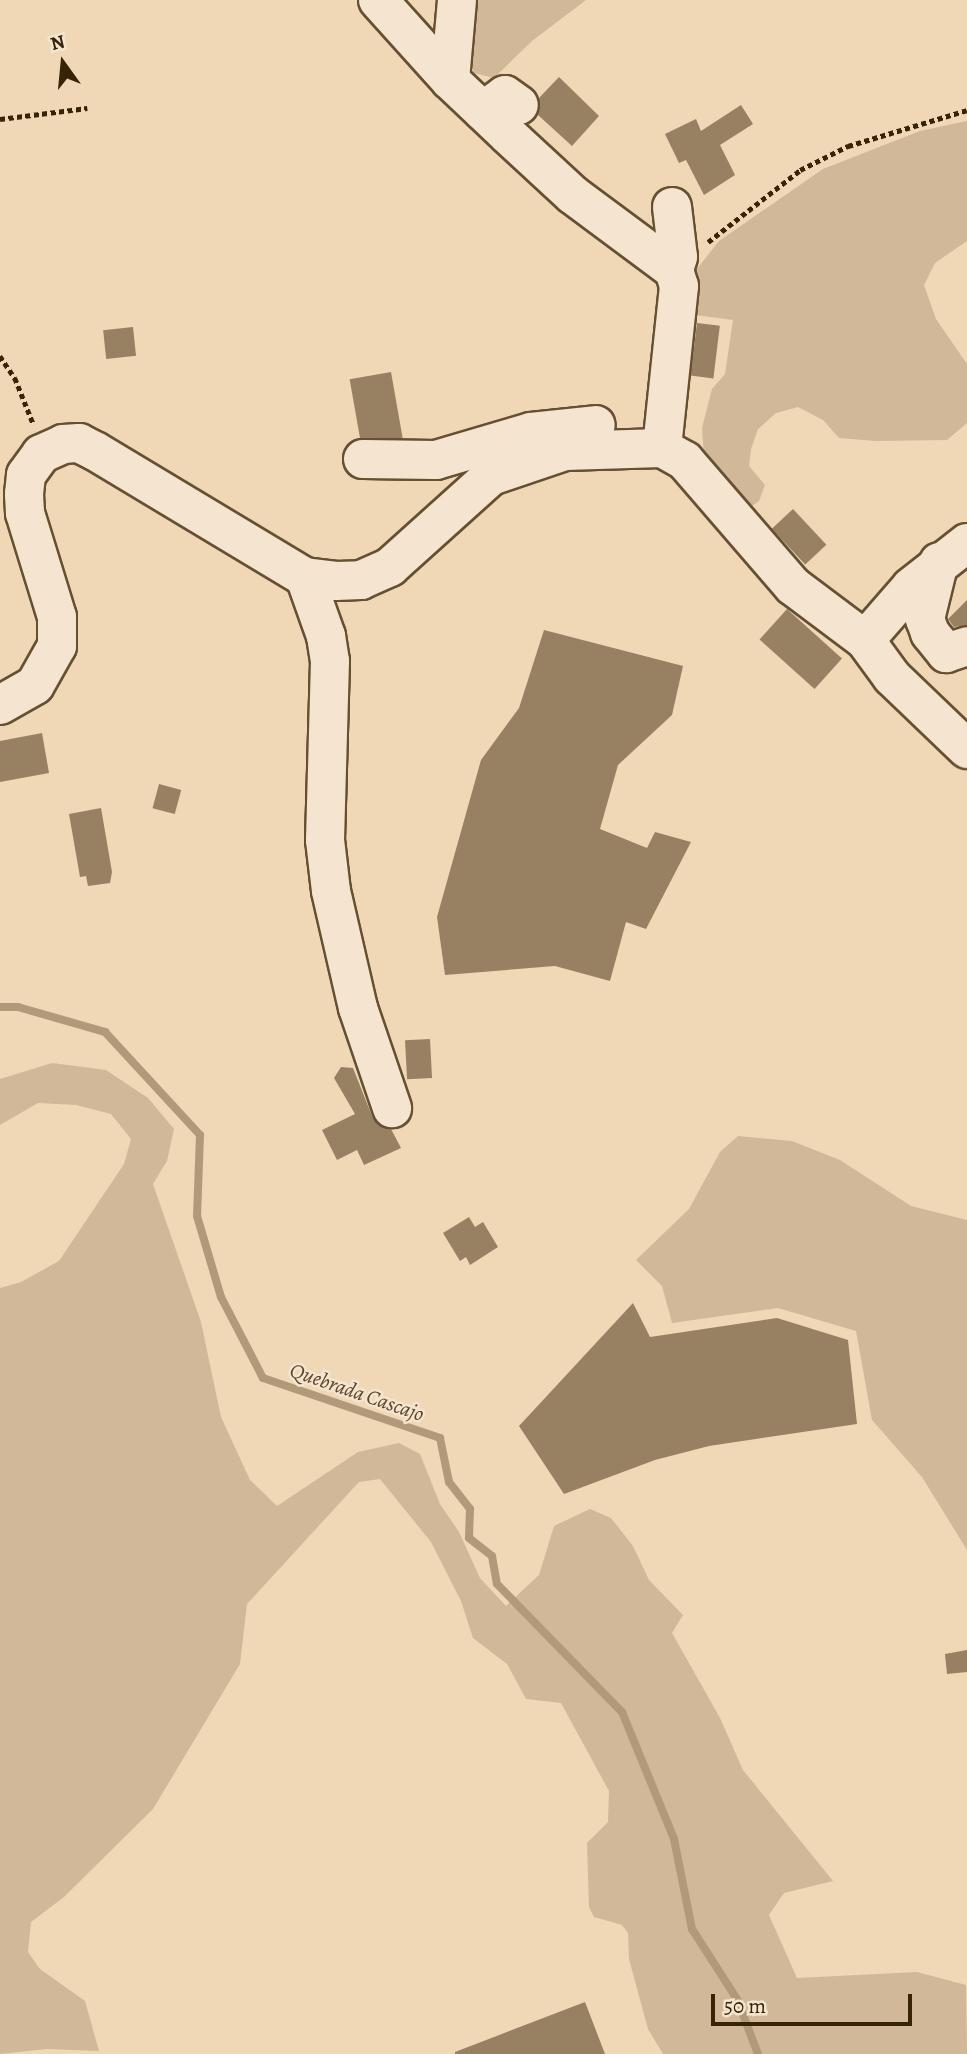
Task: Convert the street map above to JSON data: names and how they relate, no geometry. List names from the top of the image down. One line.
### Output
{"water":["Quebrada Cascajo"],"scale_bar":"50 m","north":"top"}
